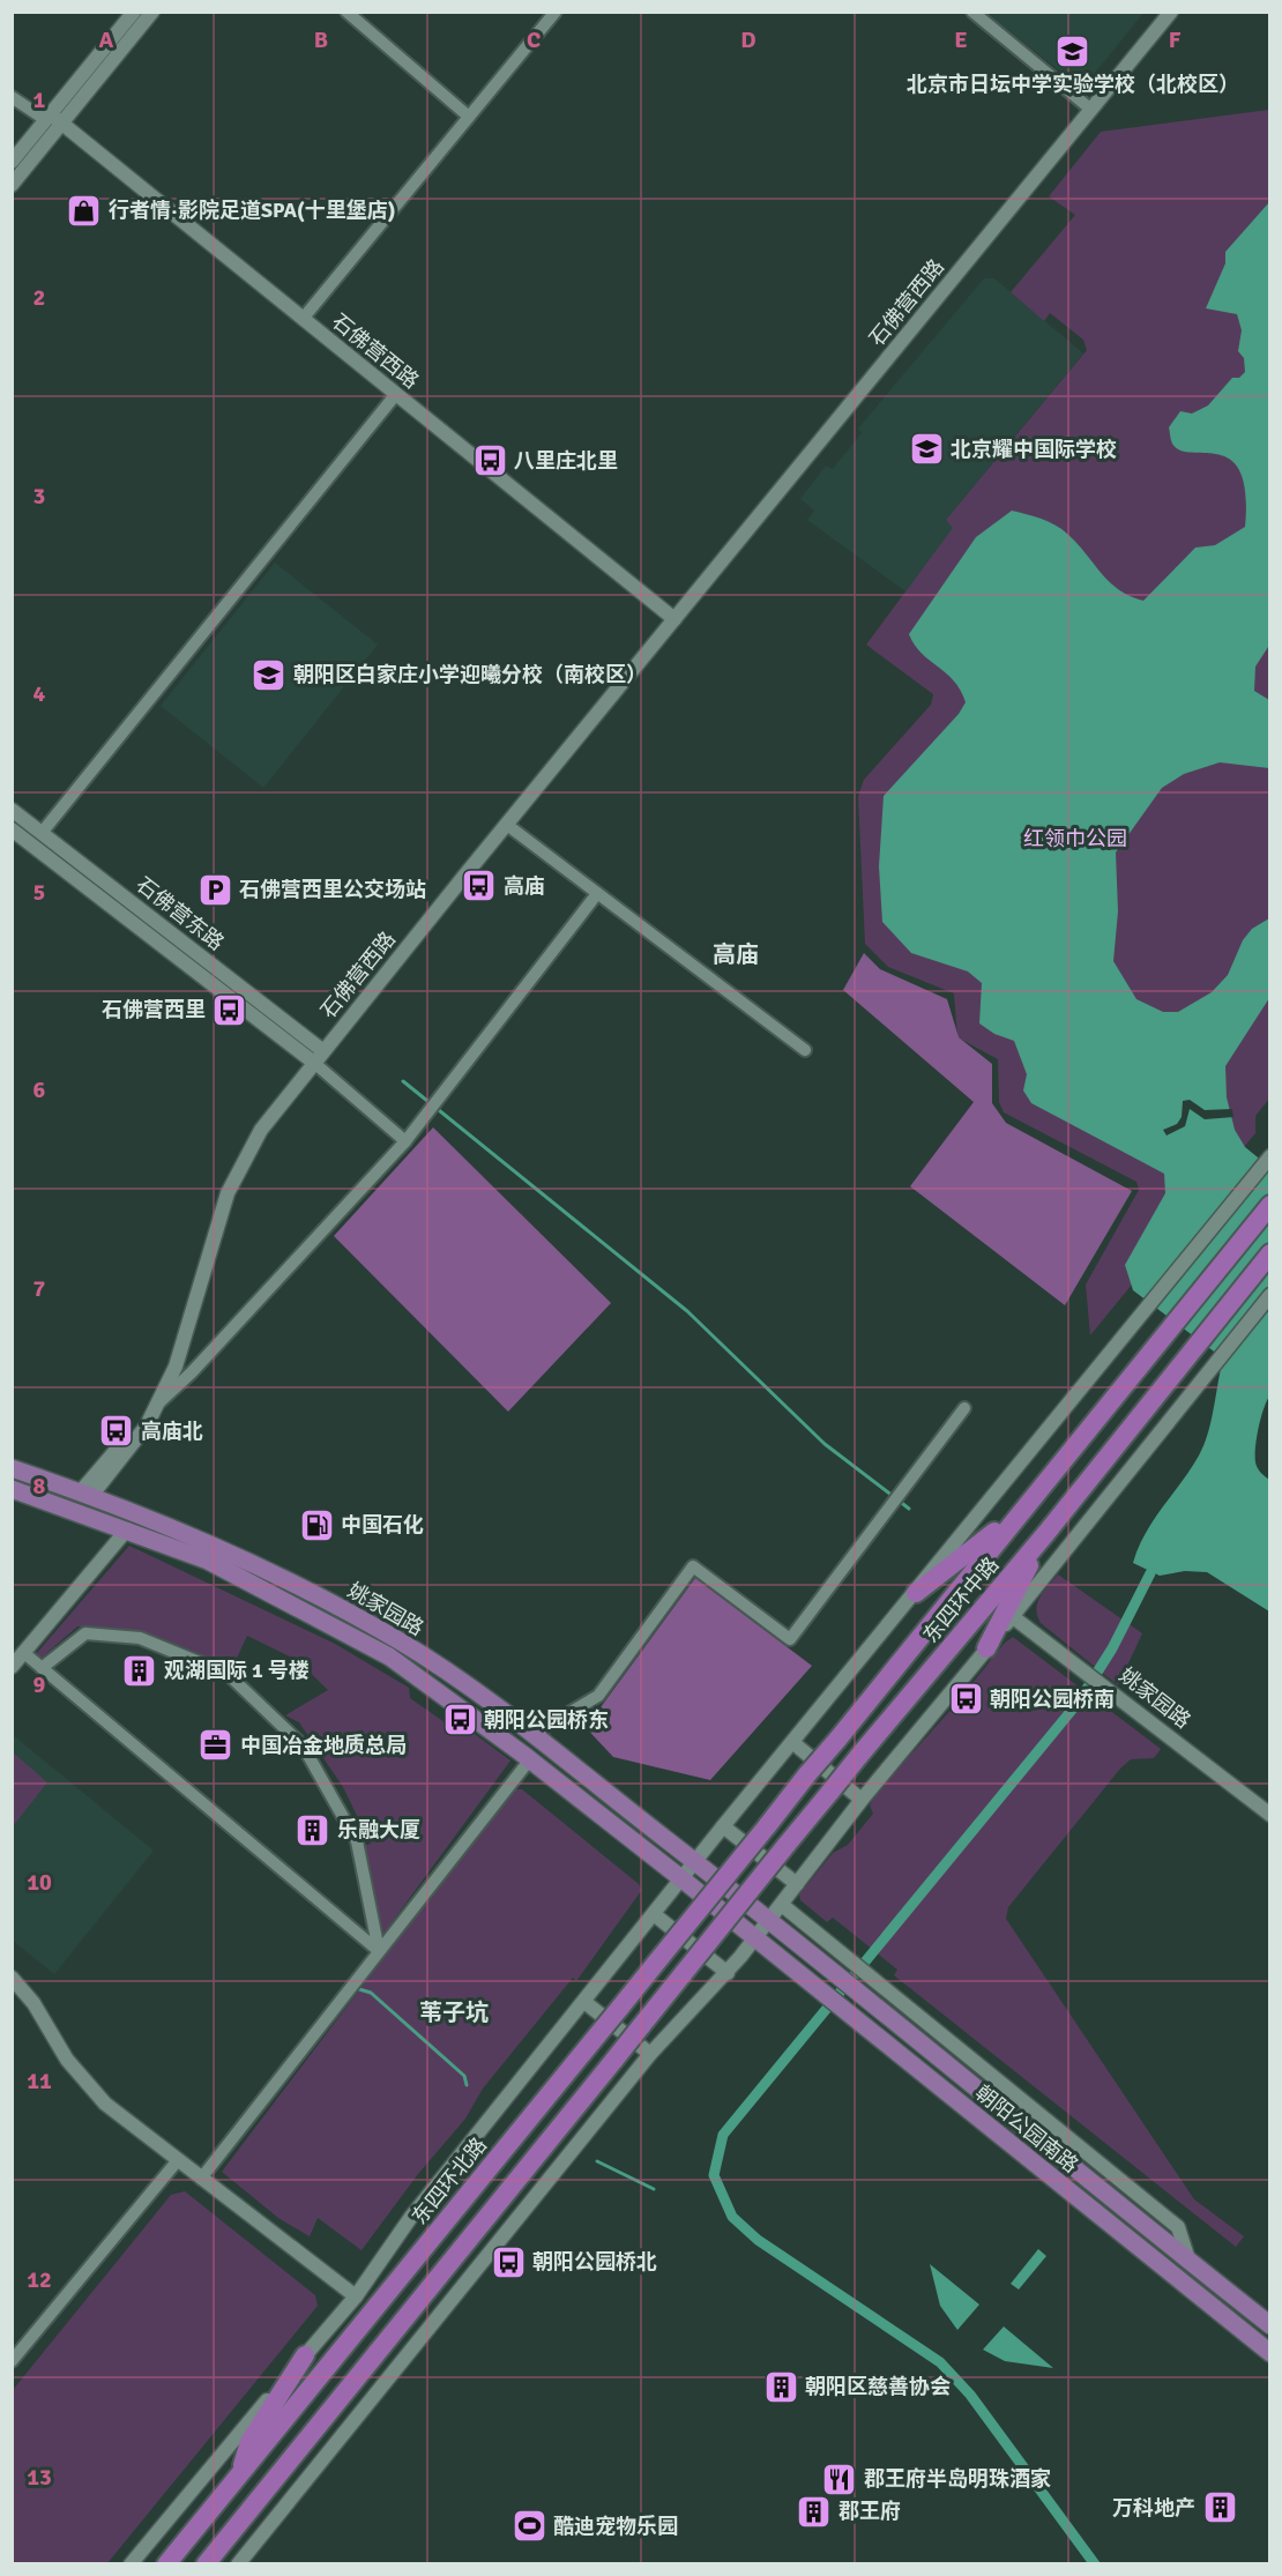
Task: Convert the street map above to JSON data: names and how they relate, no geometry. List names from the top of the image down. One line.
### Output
{"streets":{"highway":["东四环中路","东四环北路"],"main road":["姚家园路","朝阳公园南路"],"street":["石佛营西路","石佛营东路"]},"crossings":[["石佛营西路","石佛营东路"],["石佛营西路","姚家园路"],["东四环中路","姚家园路"],["东四环中路","东四环北路"],["姚家园路","朝阳公园南路"],["姚家园路","东四环北路"]],"districts":["高庙","苇子坑"],"parks":["红领巾公园"],"places":{"school or university":["北京市日坛中学实验学校（北校区）","北京耀中国际学校","朝阳区白家庄小学迎曦分校（南校区）"],"shop":["行者情·影院足道SPA(十里堡店)"],"bus stop":["八里庄北里","高庙","石佛营西里","高庙北","朝阳公园桥南","朝阳公园桥东","朝阳公园桥北"],"parking":["石佛营西里公交场站"],"fuel station":["中国石化"],"building":["观湖国际 1 号楼","乐融大厦","朝阳区慈善协会","万科地产","郡王府"],"office":["中国冶金地质总局"],"restaurant":["郡王府半岛明珠酒家"],"sports":["酷迪宠物乐园"]},"grid":{"columns":["A","B","C","D","E","F"],"rows":["1","2","3","4","5","6","7","8","9","10","11","12","13"]}}
